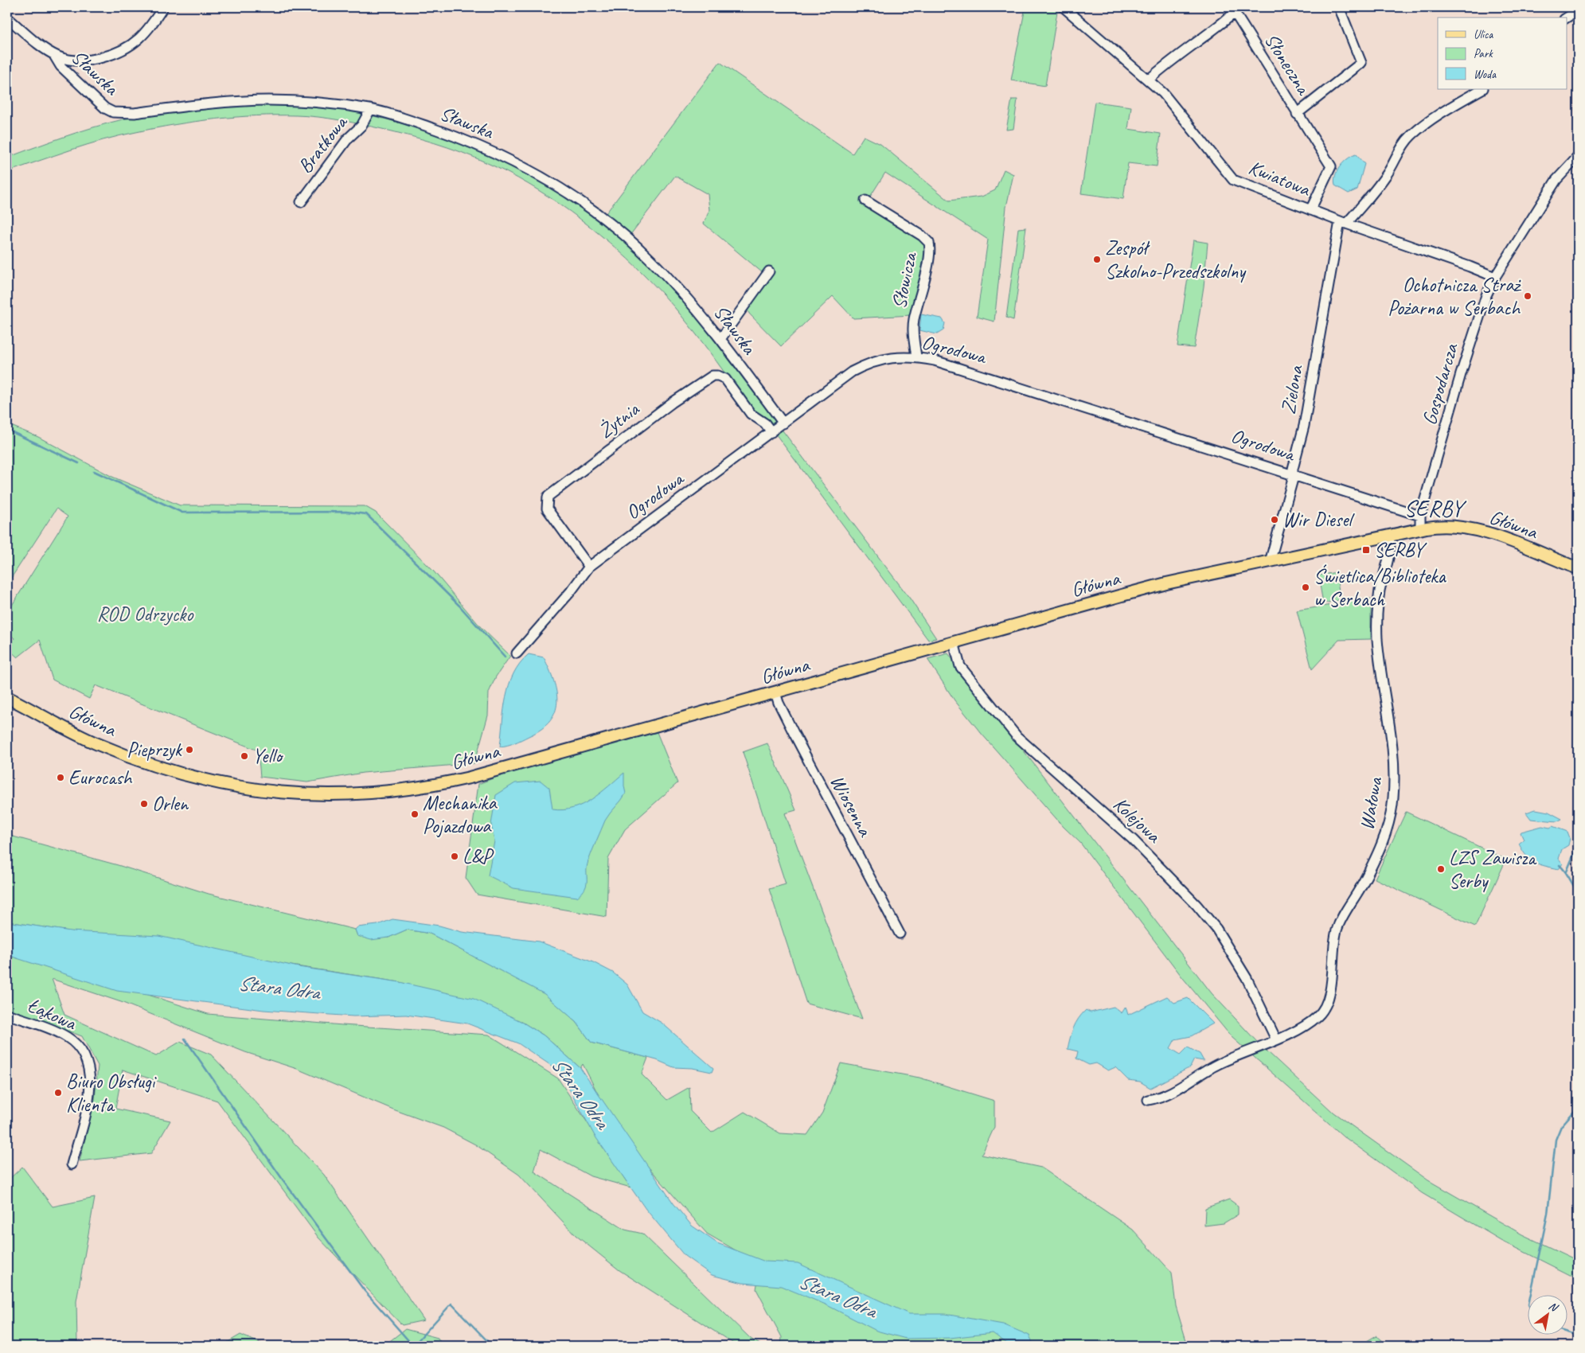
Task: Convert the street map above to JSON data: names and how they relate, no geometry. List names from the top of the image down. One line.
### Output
{"streets":{"main road":["Główna"],"street":["Słoneczna","Sławska","Bratkowa","Kwiatowa","Słowicza","Ogrodowa","Gospodarcza","Zielona","Żytnia","Wałowa","Wiosenna","Kolejowa","Łąkowa"]},"crossings":[["Słoneczna","Kwiatowa"],["Sławska","Bratkowa"],["Sławska","Ogrodowa"],["Kwiatowa","Gospodarcza"],["Kwiatowa","Zielona"],["Słowicza","Ogrodowa"],["Ogrodowa","Gospodarcza"],["Ogrodowa","Zielona"],["Ogrodowa","Żytnia"],["Gospodarcza","Główna"],["Zielona","Główna"],["Główna","Wałowa"],["Główna","Wiosenna"],["Główna","Kolejowa"],["Wałowa","Kolejowa"]],"districts":["SERBY"],"water":["Stara Odra"],"parks":["ROD Odrzycko"],"places":{"other":["Zespół Szkolno-Przedszkolny","Ochotnicza Straż Pożarna w Serbach","Wir Diesel","Świetlica/Biblioteka w Serbach","Pieprzyk","Yello","Eurocash","Orlen","Mechanika Pojazdowa","L&P","LZS Zawisza Serby","Biuro Obsługi Klienta"],"transit":["SERBY"]},"legend":["Ulica","Park","Woda"],"north":"top right"}
